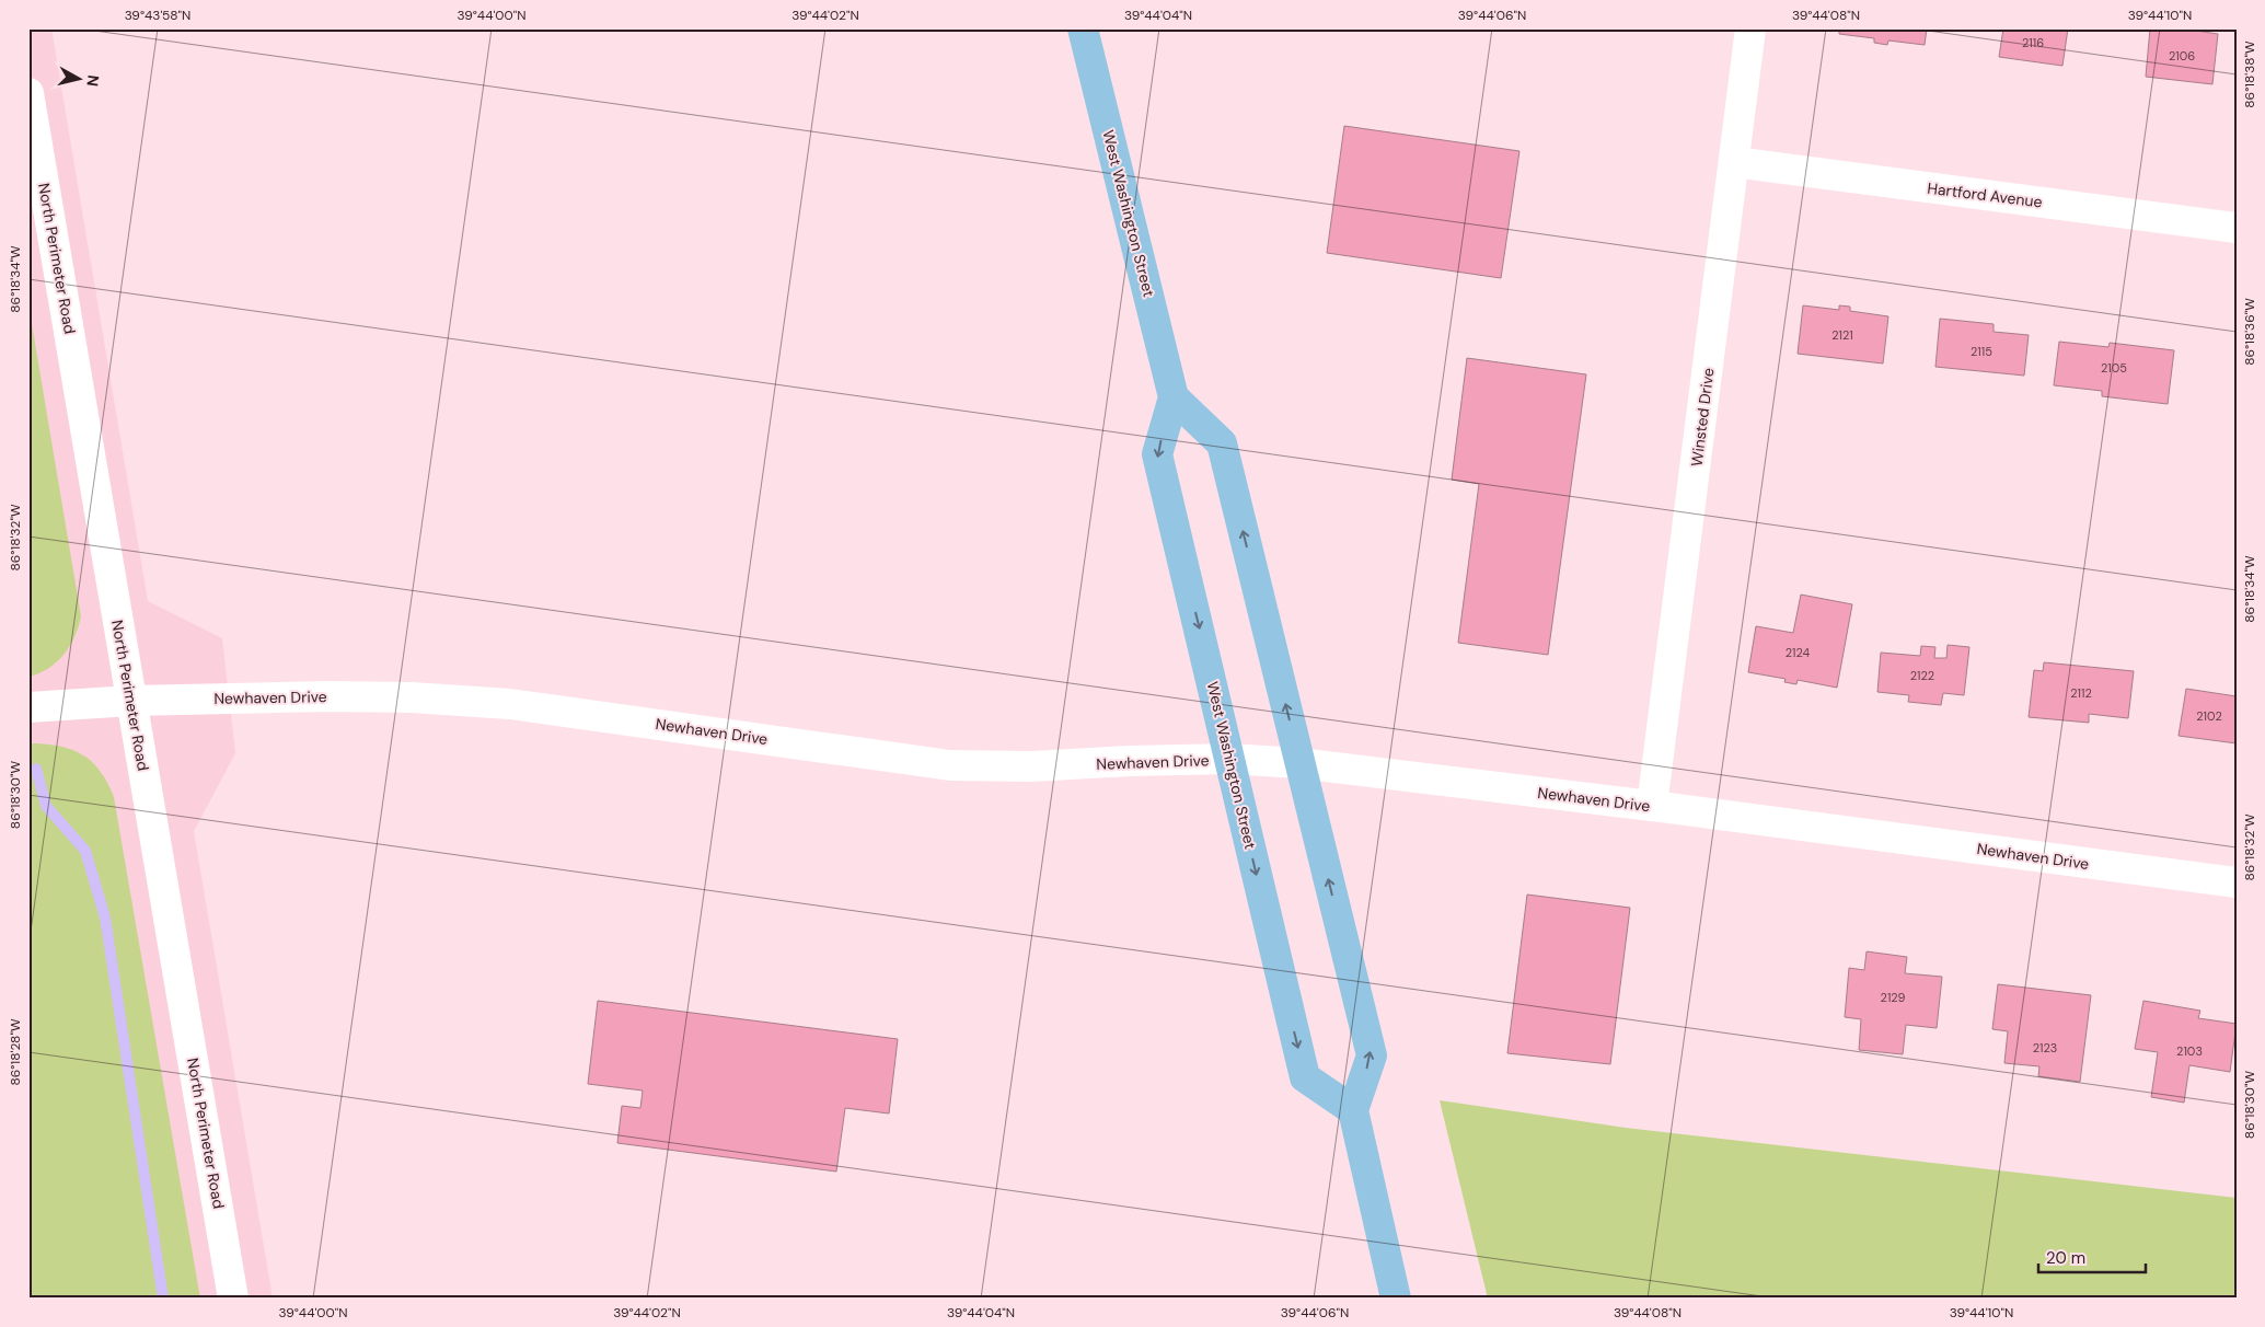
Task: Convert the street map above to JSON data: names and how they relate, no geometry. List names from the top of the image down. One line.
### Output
{"streets":{"main road":["West Washington Street"],"street":["Hartford Avenue","North Perimeter Road","Winsted Drive","Newhaven Drive"]},"crossings":[["Hartford Avenue","Winsted Drive"],["West Washington Street","Newhaven Drive"],["North Perimeter Road","Newhaven Drive"],["Winsted Drive","Newhaven Drive"]],"house_numbers":["2116","2106","2121","2115","2105","2124","2122","2112","2102","2129","2123","2103"],"scale_bar":"20 m","north":"right","coordinates":["39°43'58\"N","39°44'00\"N","39°44'02\"N","39°44'04\"N","39°44'06\"N","39°44'08\"N","39°44'10\"N","86°18'38\"W","86°18'34\"W","86°18'36\"W","86°18'32\"W","86°18'30\"W","86°18'28\"W"]}
